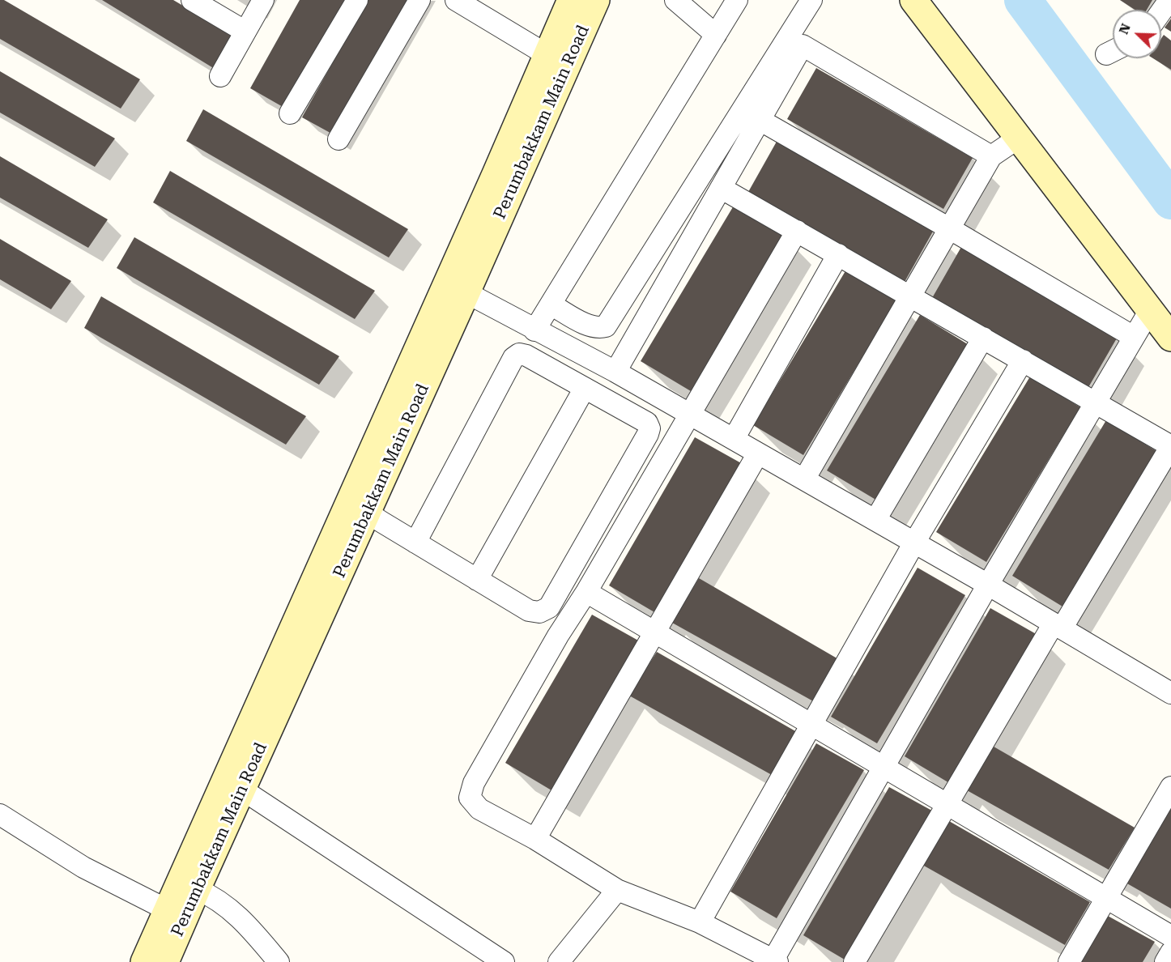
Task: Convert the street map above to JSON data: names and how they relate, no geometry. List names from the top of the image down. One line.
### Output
{"streets":{"street":["Perumbakkam Main Road"]},"north":"top left"}
